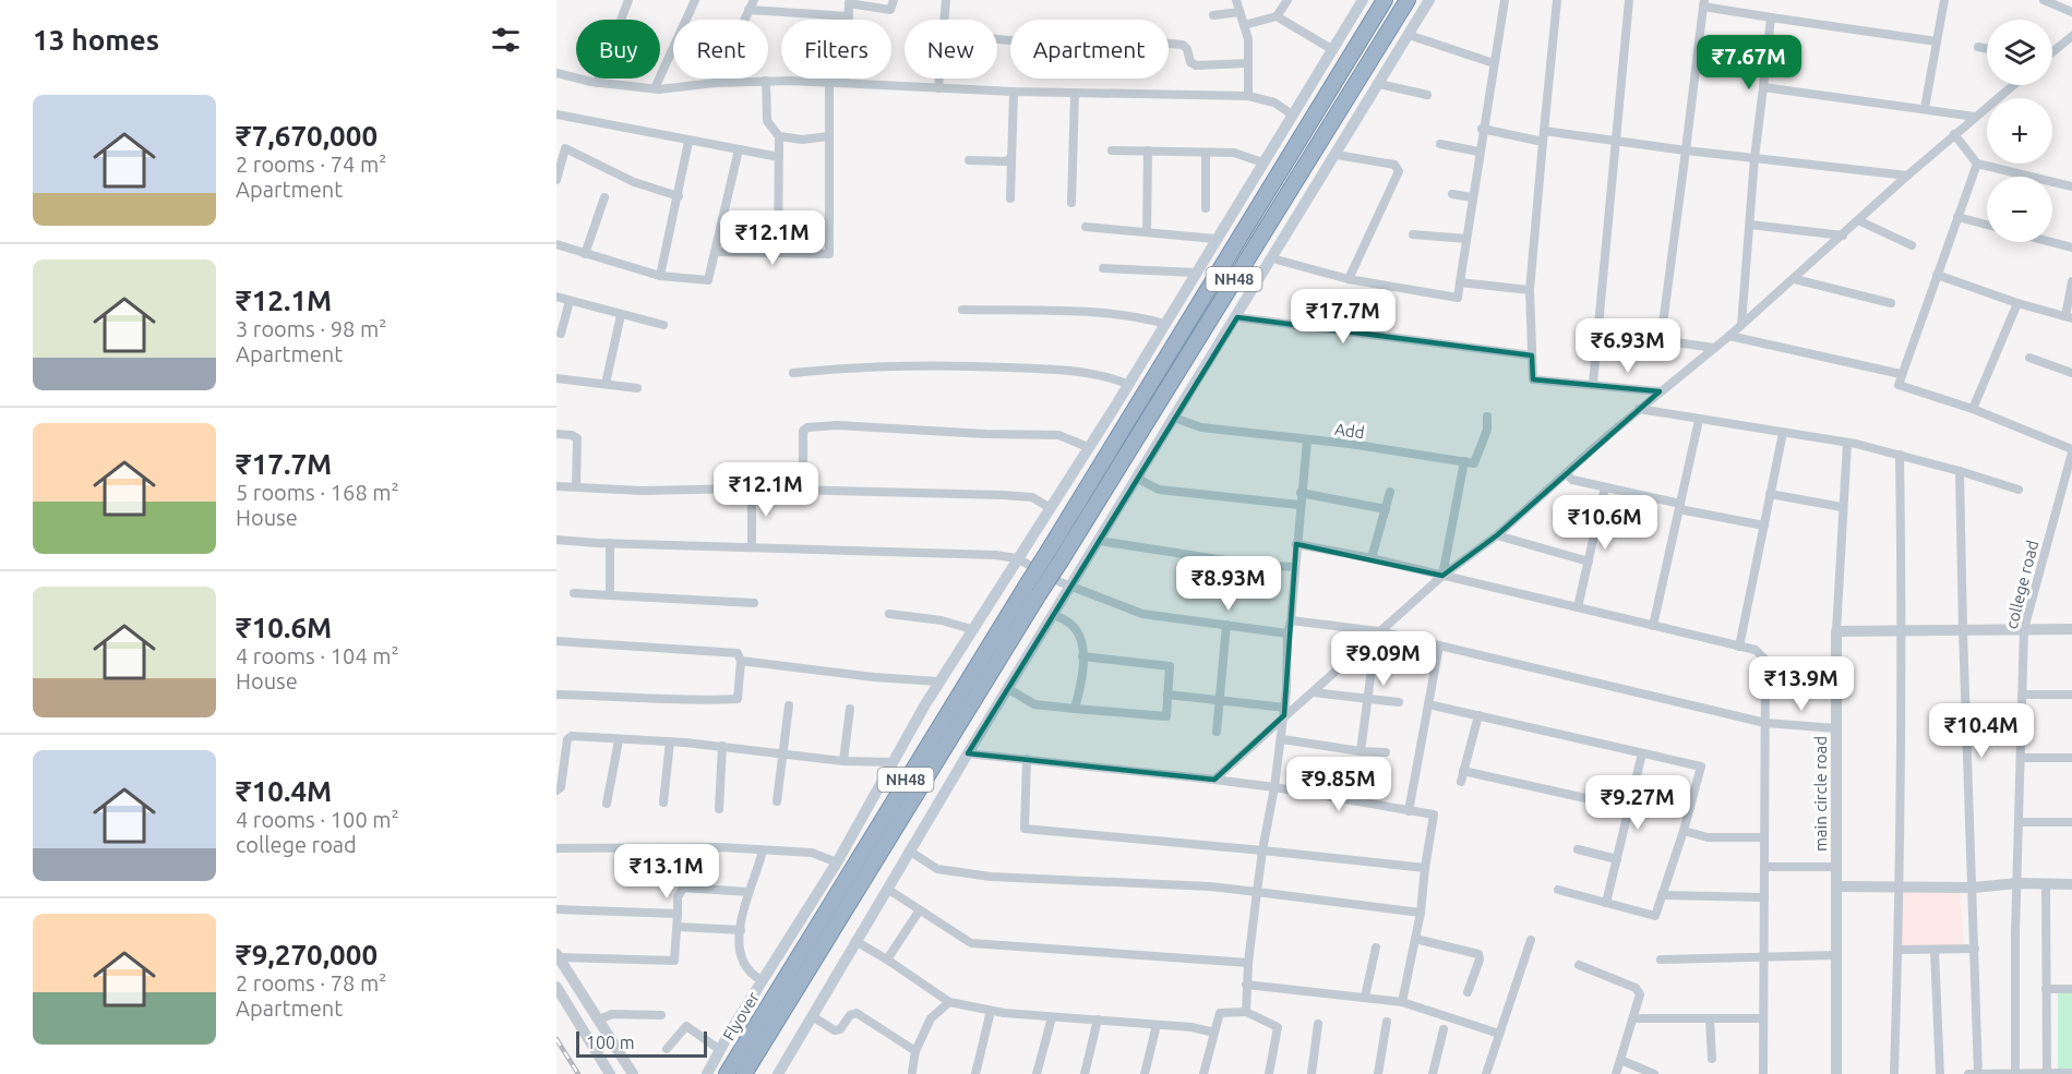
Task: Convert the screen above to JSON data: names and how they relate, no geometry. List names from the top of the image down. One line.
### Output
{"streets":{"highway":["NH48","Flyover"],"street":["Add","college road","main circle road"]},"crossings":[["NH48","Flyover"]],"scale_bar":"100 m","page":{"heading":"13 homes","map_buttons":["+","−"],"chip":["Buy","Rent","Filters","New","Apartment"],"price":["₹7.67M","₹12.1M","₹17.7M","₹6.93M","₹12.1M","₹10.6M","₹8.93M","₹9.09M","₹13.9M","₹10.4M","₹9.85M","₹9.27M","₹13.1M"],"list":[{"name":"₹7,670,000","note":"2 rooms · 74 m² · Apartment"},{"name":"₹12.1M","note":"3 rooms · 98 m² · Apartment"},{"name":"₹17.7M","note":"5 rooms · 168 m² · House"},{"name":"₹10.6M","note":"4 rooms · 104 m² · House"},{"name":"₹10.4M","note":"4 rooms · 100 m² · college road"},{"name":"₹9,270,000","note":"2 rooms · 78 m² · Apartment"}],"scale":"100 m"}}
